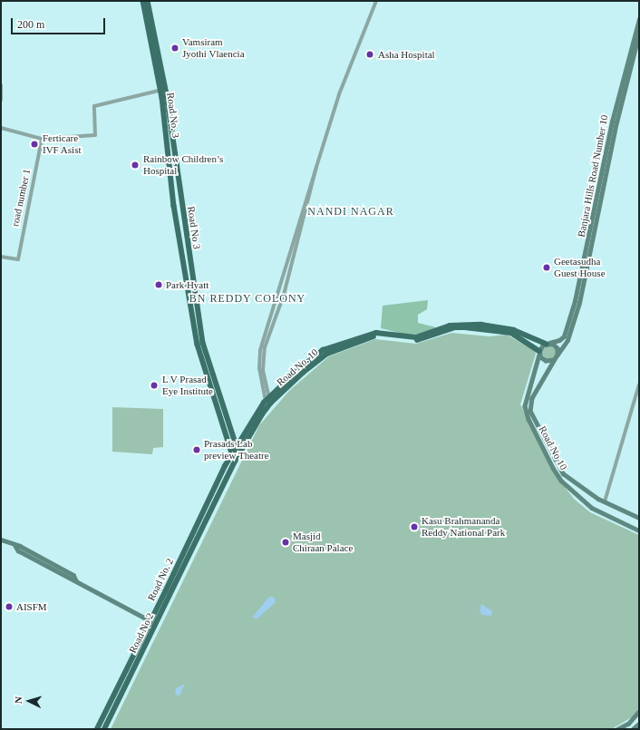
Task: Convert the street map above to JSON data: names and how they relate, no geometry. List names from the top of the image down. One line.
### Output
{"streets":{"main road":["Road No. 3","Banjara Hills Road Number 10","Road No 3","Road No. 10","Road No 10","Road No. 2","Road No 2"],"street":["road number 1"]},"crossings":[["Road No. 3","Road No 3"],["Road No. 3","Road No. 2"],["Road No. 3","Road No 2"],["Banjara Hills Road Number 10","Road No. 10"],["Banjara Hills Road Number 10","Road No 10"],["Road No 3","Road No. 10"],["Road No 3","Road No. 2"],["Road No. 10","Road No 10"],["Road No. 10","Road No. 2"]],"districts":["NANDI NAGAR","BN REDDY COLONY"],"places":["Vamsiram Jyothi Vlaencia","Asha Hospital","Ferticare IVF Asist","Rainbow Children’s Hospital","Geetasudha Guest House","Park Hyatt","L V Prasad Eye Institute","Prasads Lab preview Theatre","Kasu Brahmananda Reddy National Park","Masjid Chiraan Palace","AISFM"],"scale_bar":"200 m","north":"left"}
